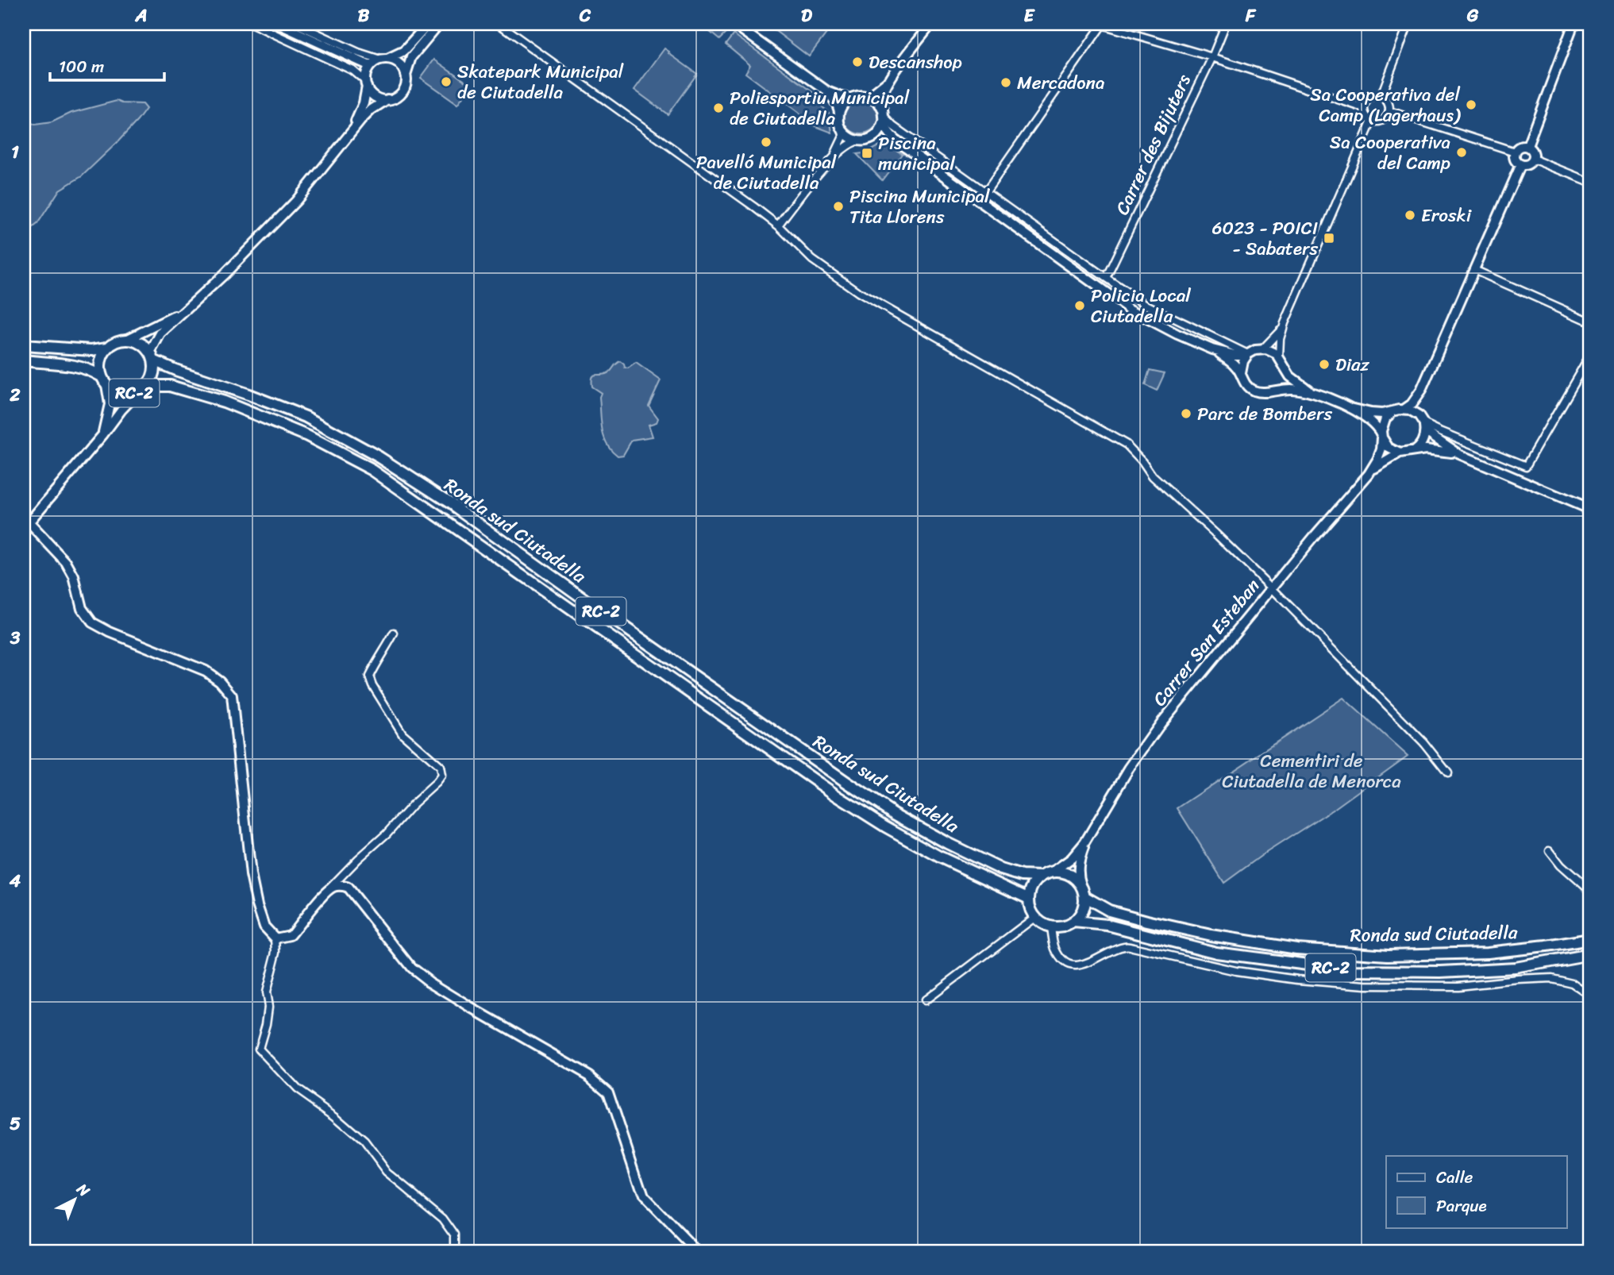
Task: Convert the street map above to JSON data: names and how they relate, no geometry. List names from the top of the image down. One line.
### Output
{"streets":{"main road":["RC-2","Ronda sud Ciutadella"],"street":["Carrer des Bijuters","Carrer San Esteban"]},"crossings":[["RC-2","Ronda sud Ciutadella"],["RC-2","Carrer San Esteban"],["Ronda sud Ciutadella","Carrer San Esteban"]],"parks":["Cementiri de Ciutadella de Menorca"],"places":{"other":["Descanshop","Skatepark Municipal de Ciutadella","Mercadona","Sa Cooperativa del Camp (Lagerhaus)","Poliesportiu Municipal de Ciutadella","Pavelló Municipal de Ciutadella","Sa Cooperativa del Camp","Piscina Municipal Tita Llorens","Eroski","Policia Local Ciutadella","Diaz","Parc de Bombers"],"transit":["Piscina municipal","6023 - POICI - Sabaters"]},"legend":["Calle","Parque"],"scale_bar":"100 m","north":"top right","grid":{"columns":["A","B","C","D","E","F","G"],"rows":["1","2","3","4","5"]}}
